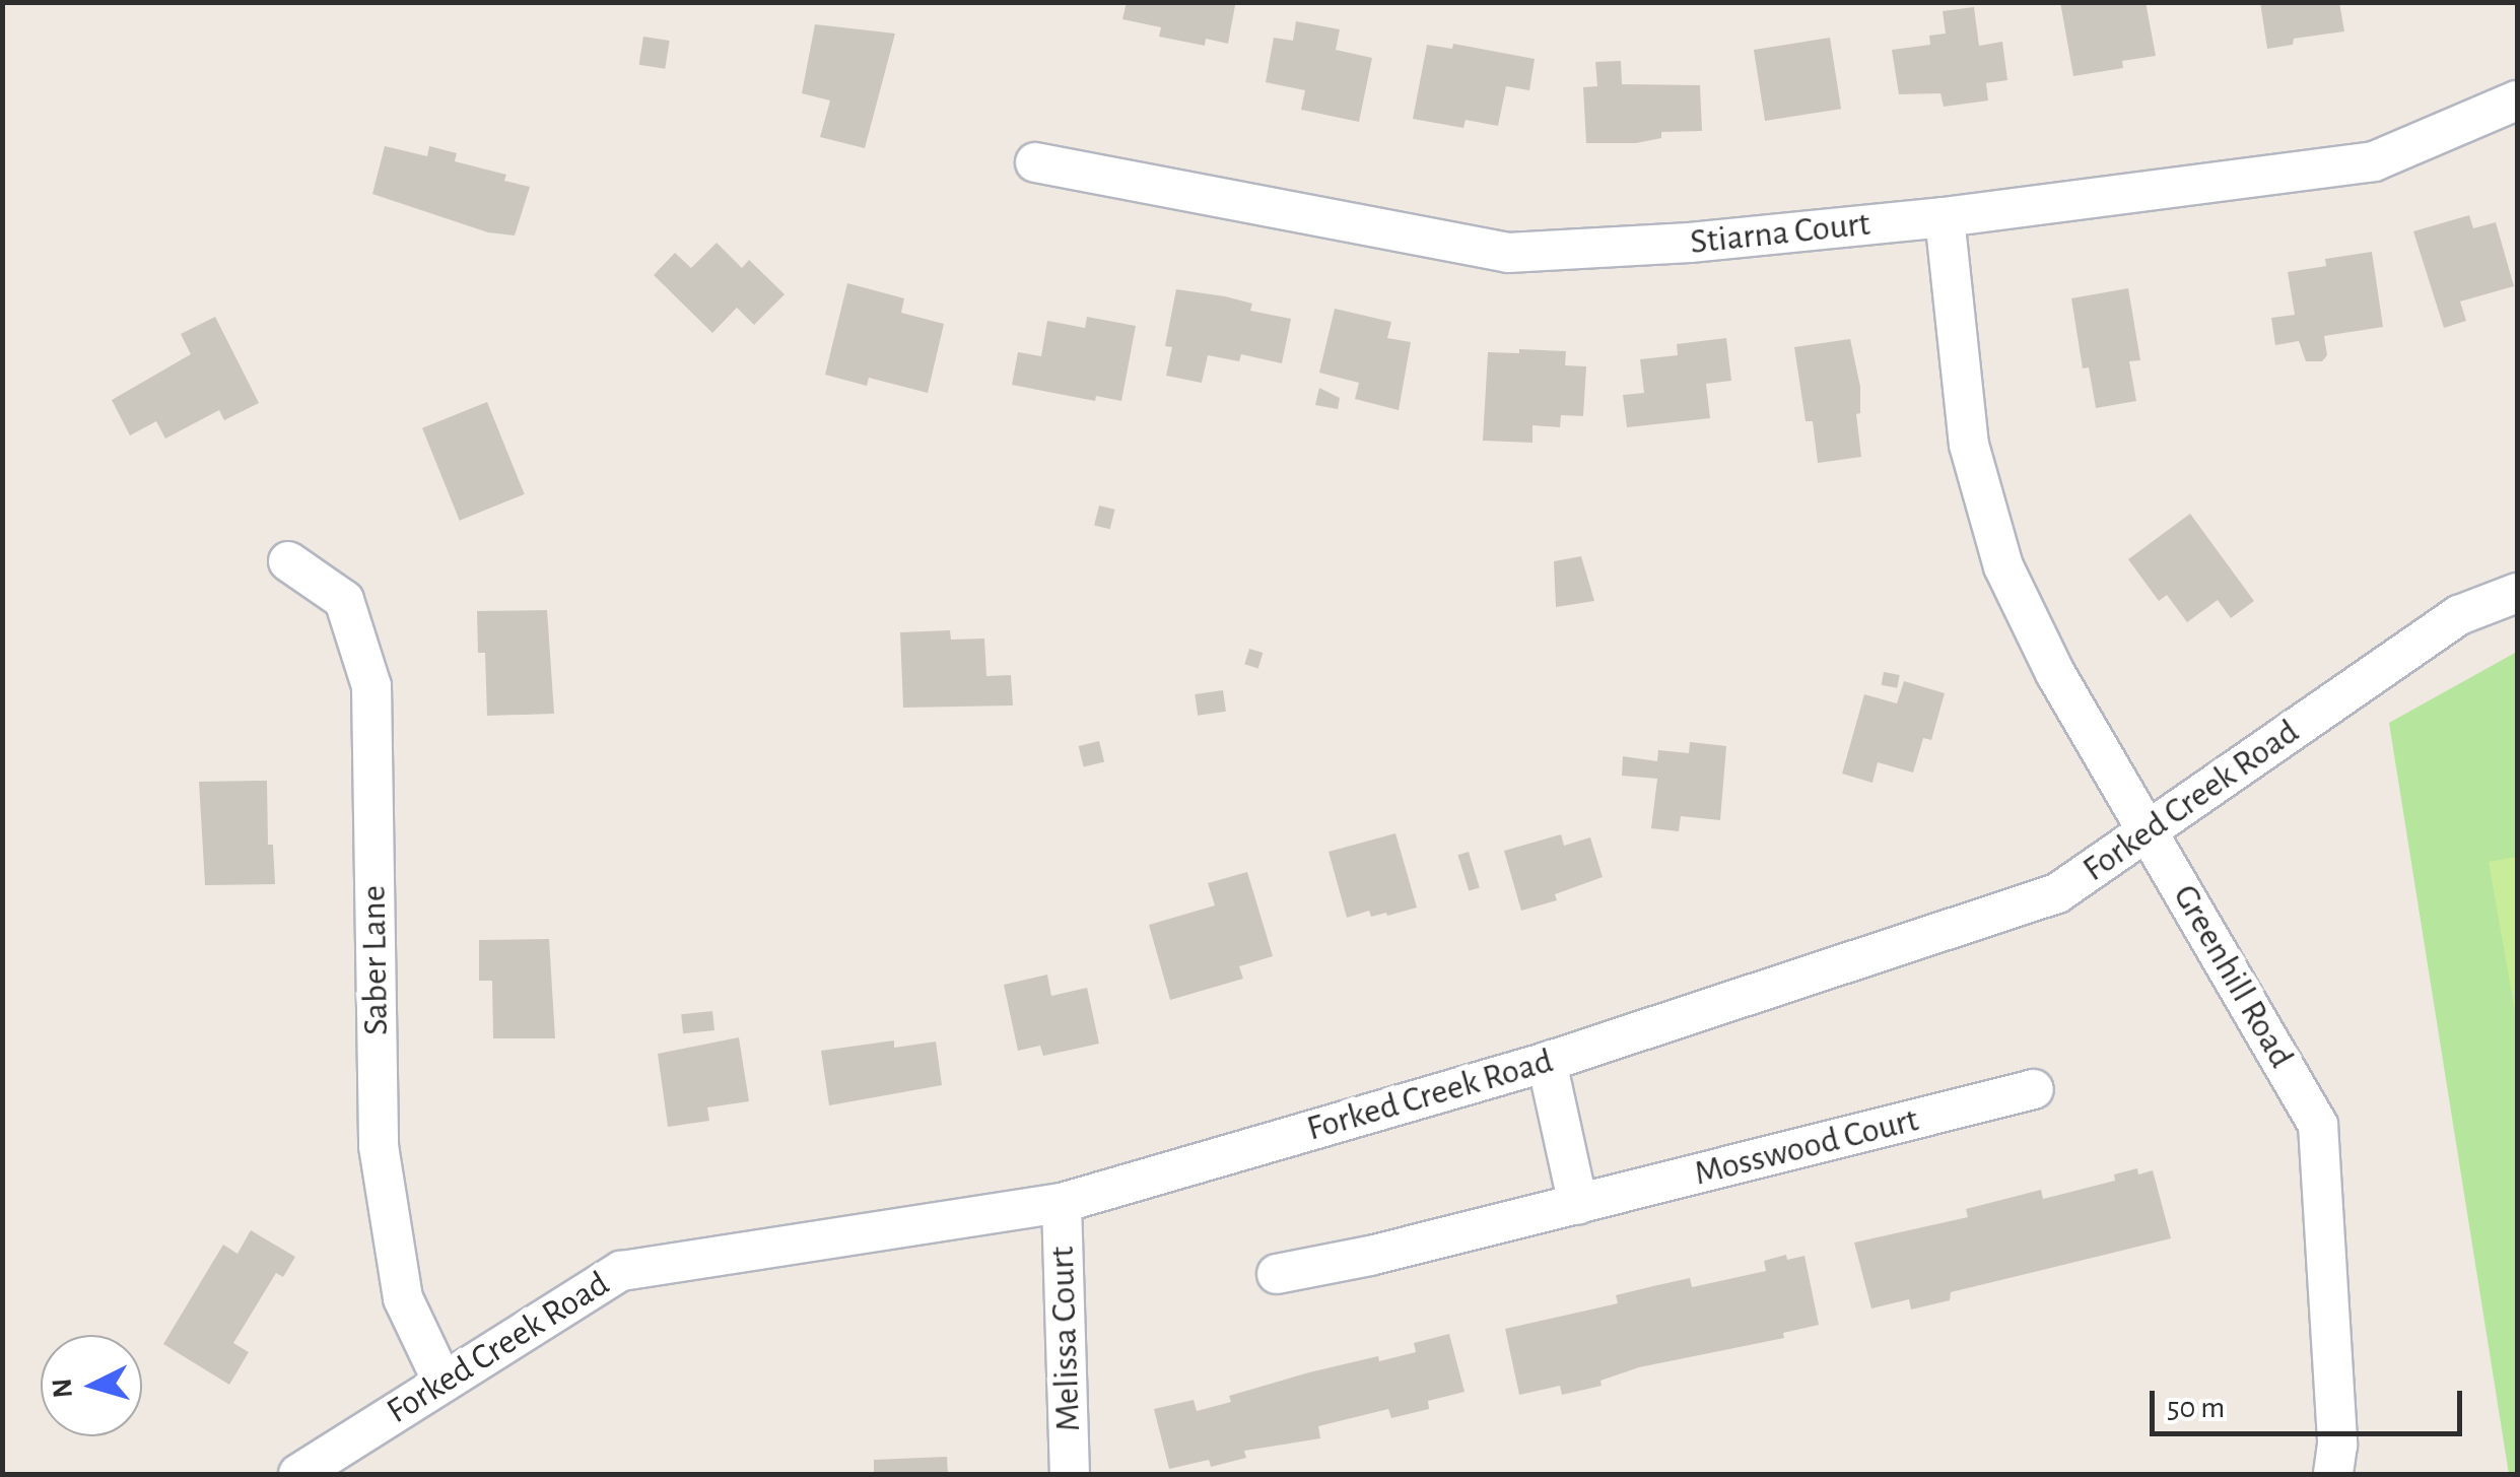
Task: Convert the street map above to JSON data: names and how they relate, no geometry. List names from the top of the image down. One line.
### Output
{"streets":{"street":["Stiarna Court","Forked Creek Road","Saber Lane","Greenhill Road","Mosswood Court","Melissa Court"]},"crossings":[["Stiarna Court","Greenhill Road"],["Forked Creek Road","Saber Lane"],["Forked Creek Road","Greenhill Road"],["Forked Creek Road","Melissa Court"]],"scale_bar":"50 m","north":"left"}
